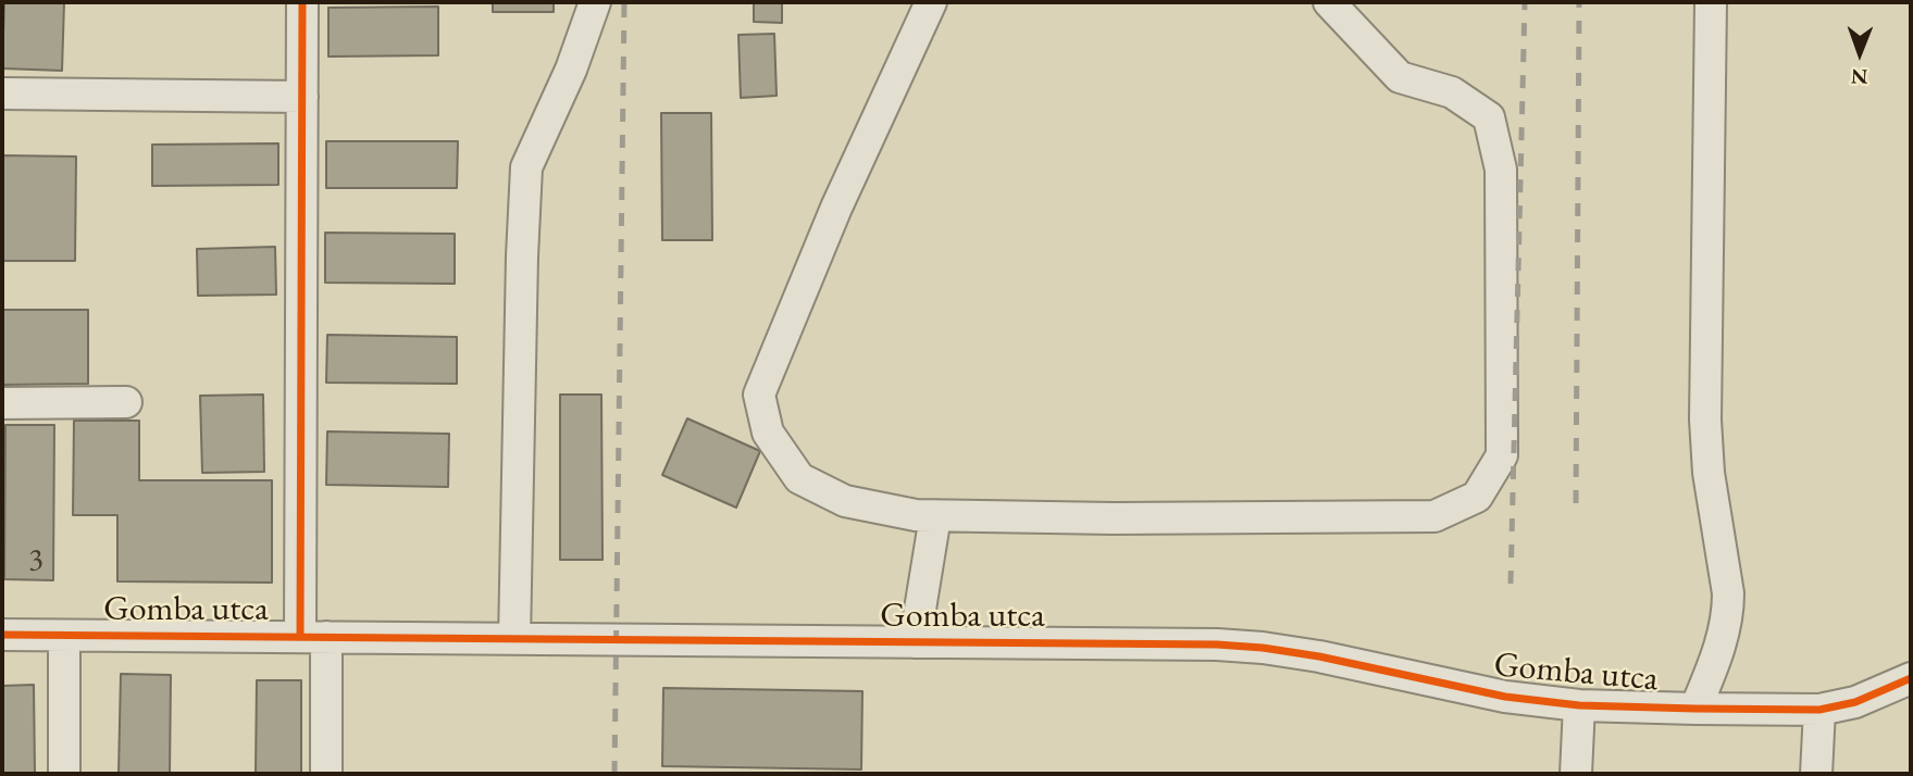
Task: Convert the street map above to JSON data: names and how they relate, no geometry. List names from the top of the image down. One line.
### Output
{"streets":{"street":["Gomba utca"]},"house_numbers":["3"],"north":"bottom"}
